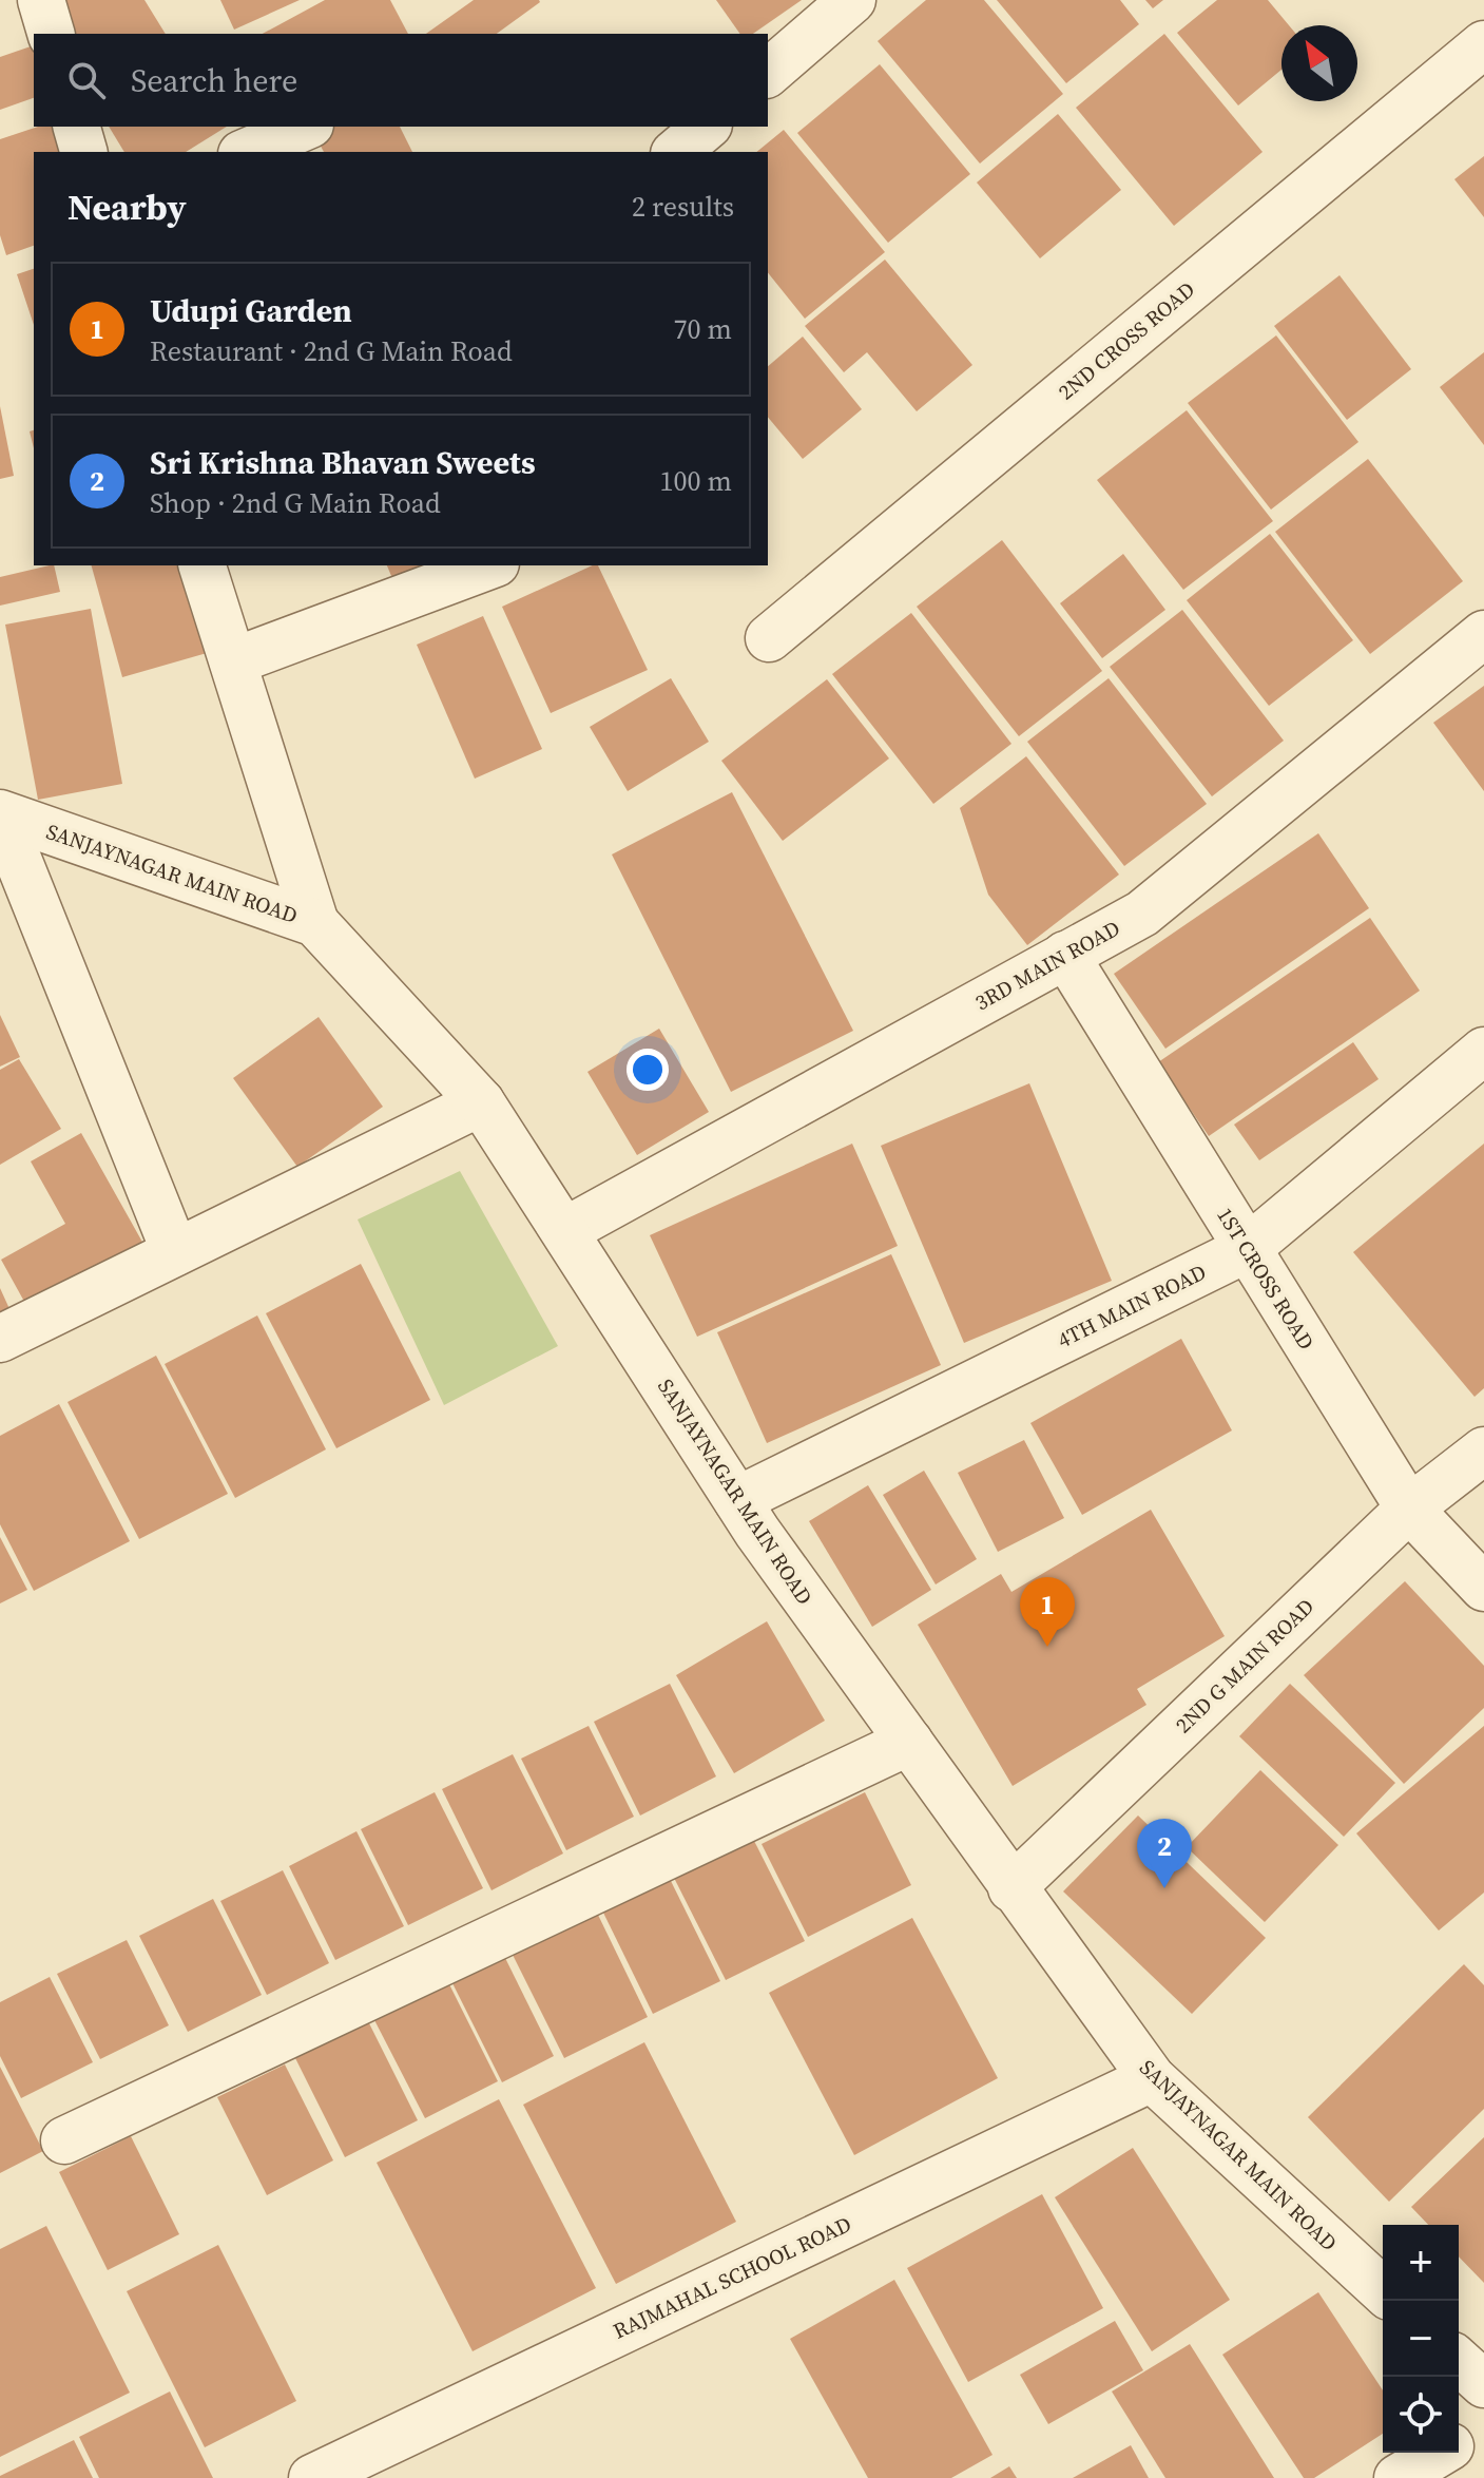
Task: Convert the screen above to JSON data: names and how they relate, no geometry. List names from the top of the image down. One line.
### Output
{"streets":{"street":["2ND CROSS ROAD","SANJAYNAGAR MAIN ROAD","3RD MAIN ROAD","1ST CROSS ROAD","4TH MAIN ROAD","2ND G MAIN ROAD","RAJMAHAL SCHOOL ROAD"]},"crossings":[["SANJAYNAGAR MAIN ROAD","3RD MAIN ROAD"],["SANJAYNAGAR MAIN ROAD","4TH MAIN ROAD"],["SANJAYNAGAR MAIN ROAD","2ND G MAIN ROAD"],["SANJAYNAGAR MAIN ROAD","RAJMAHAL SCHOOL ROAD"],["3RD MAIN ROAD","1ST CROSS ROAD"],["1ST CROSS ROAD","4TH MAIN ROAD"],["1ST CROSS ROAD","2ND G MAIN ROAD"]],"north":"top left","page":{"search":"Search here","heading":["Nearby","2 results"],"list":[{"mark":"1","name":"Udupi Garden","note":"Restaurant · 2nd G Main Road","value":"70 m"},{"mark":"2","name":"Sri Krishna Bhavan Sweets","note":"Shop · 2nd G Main Road","value":"100 m"}],"pins":["1","2"],"map_buttons":["+","−"]}}
